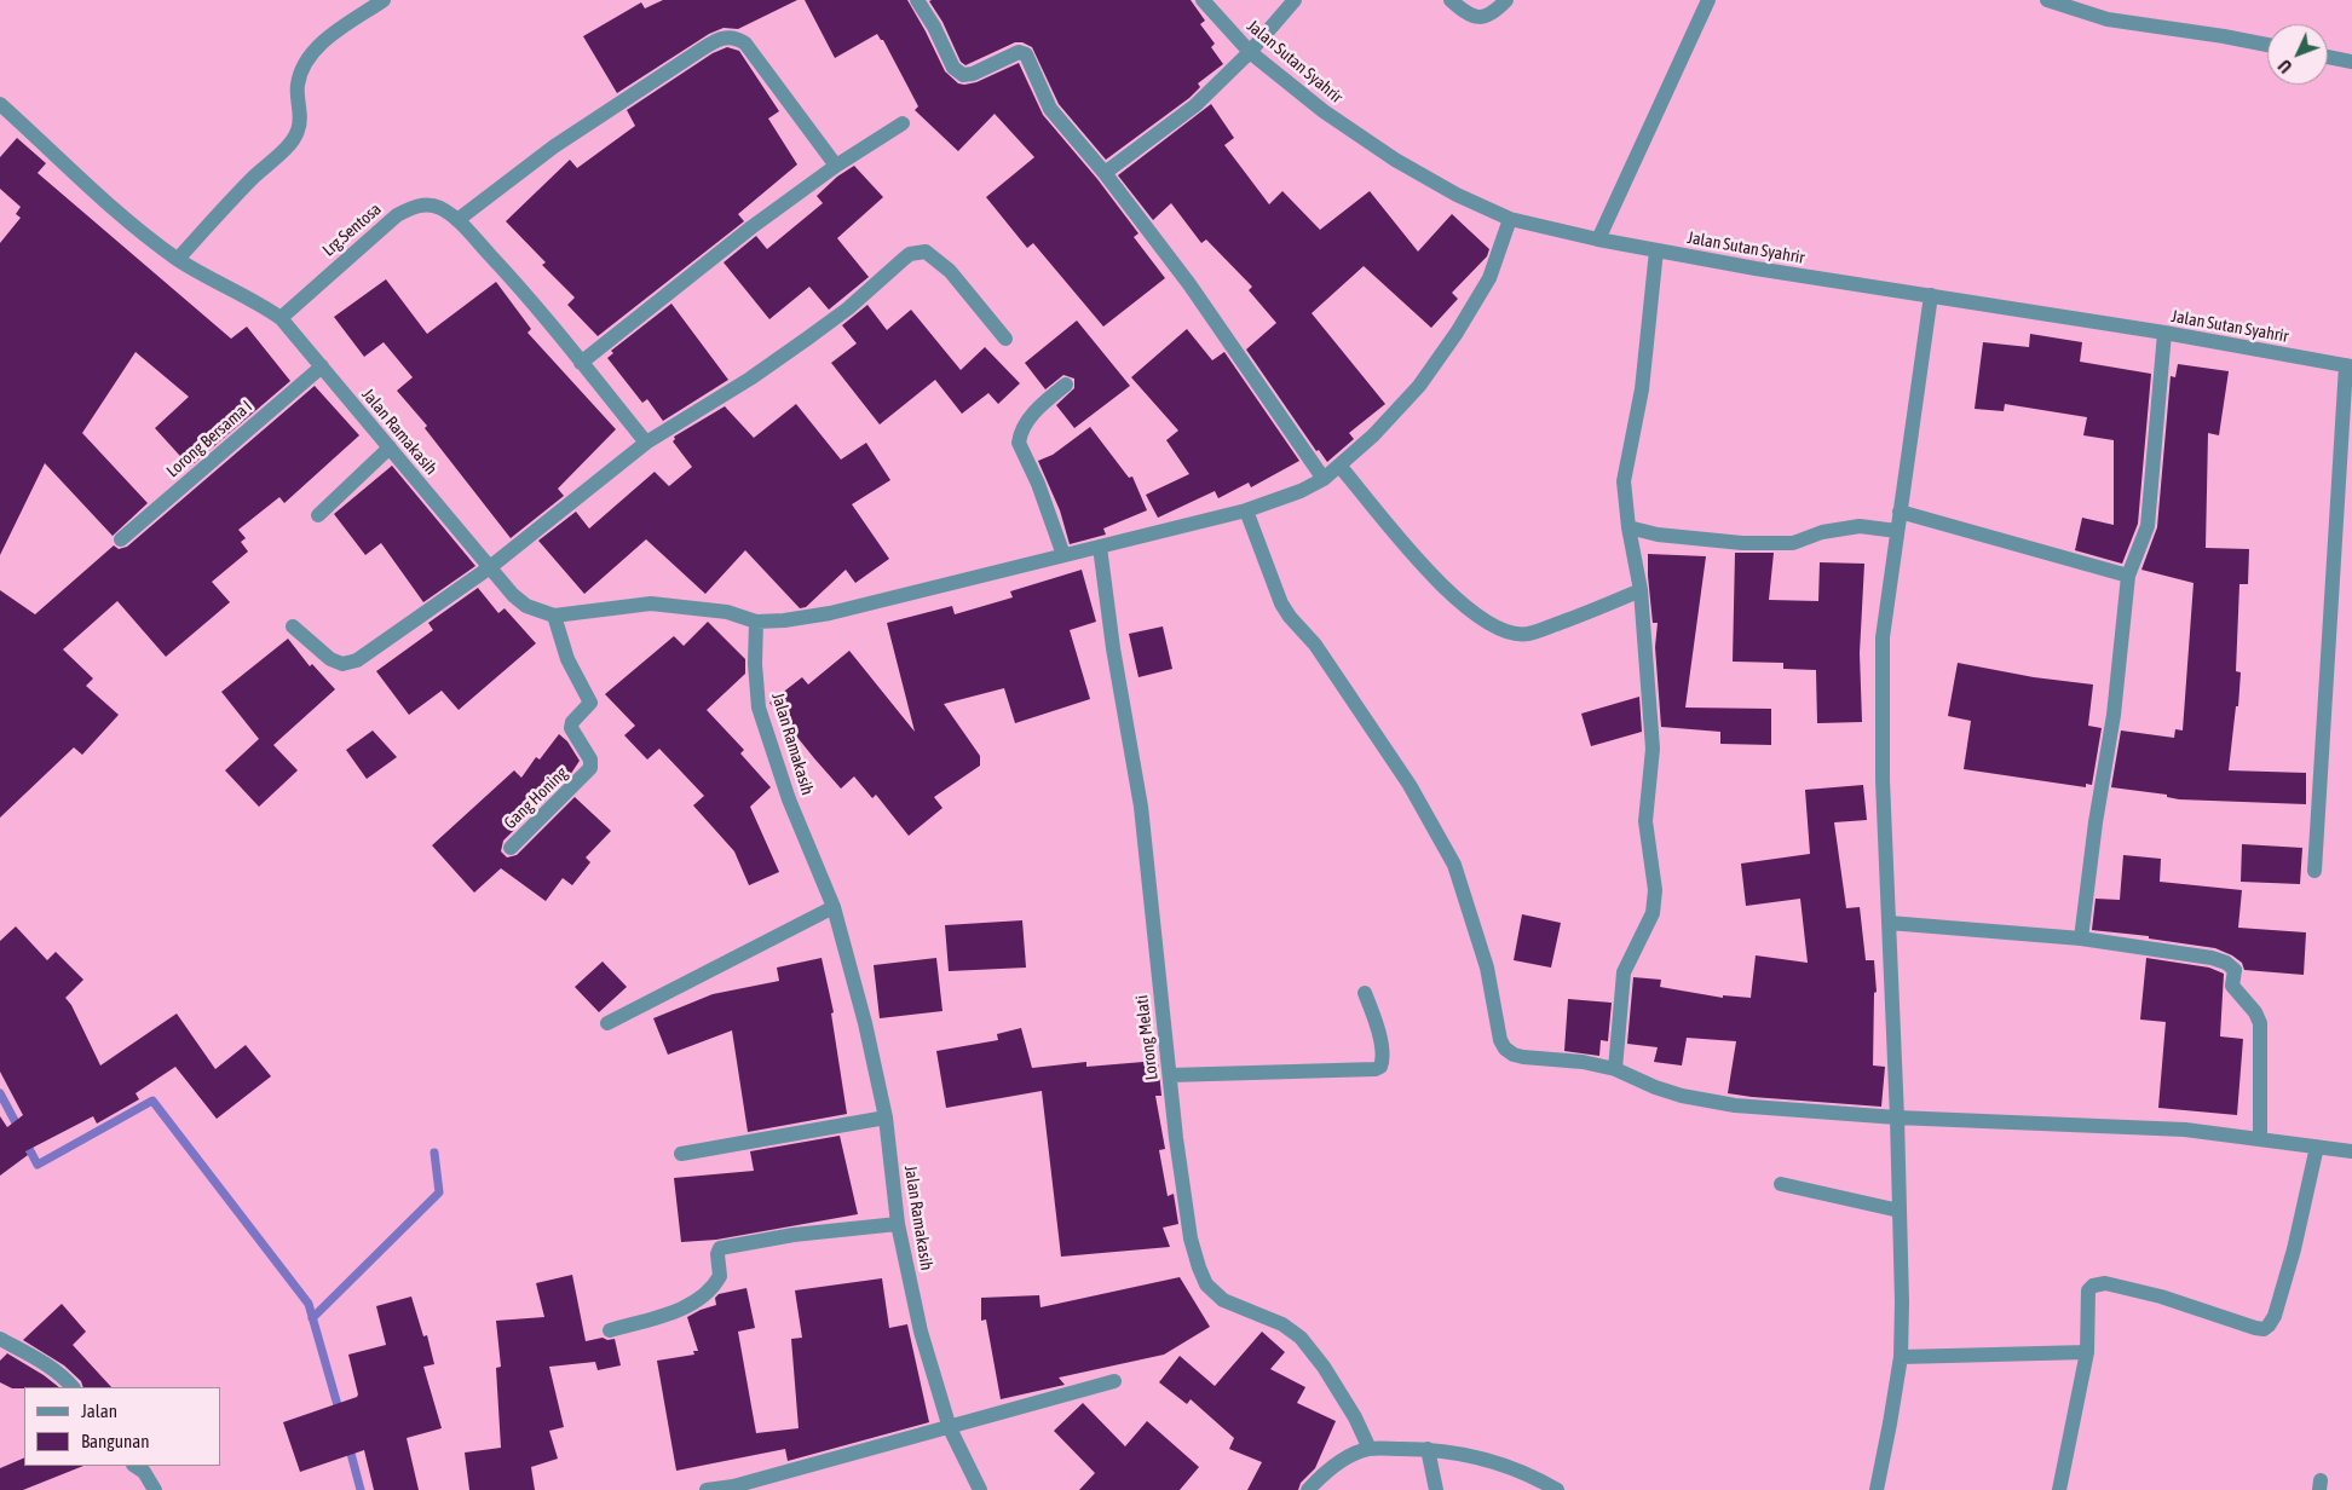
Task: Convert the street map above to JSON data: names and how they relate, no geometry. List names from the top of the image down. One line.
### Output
{"streets":{"street":["Jalan Sutan Syahrir","Lrg.Sentosa","Jalan Ramakasih","Lorong Bersama I","Gang Honing","Lorong Melati"]},"crossings":[["Lrg.Sentosa","Jalan Ramakasih"],["Jalan Ramakasih","Lorong Bersama I"],["Jalan Ramakasih","Gang Honing"]],"legend":["Jalan","Bangunan"],"north":"bottom left"}
